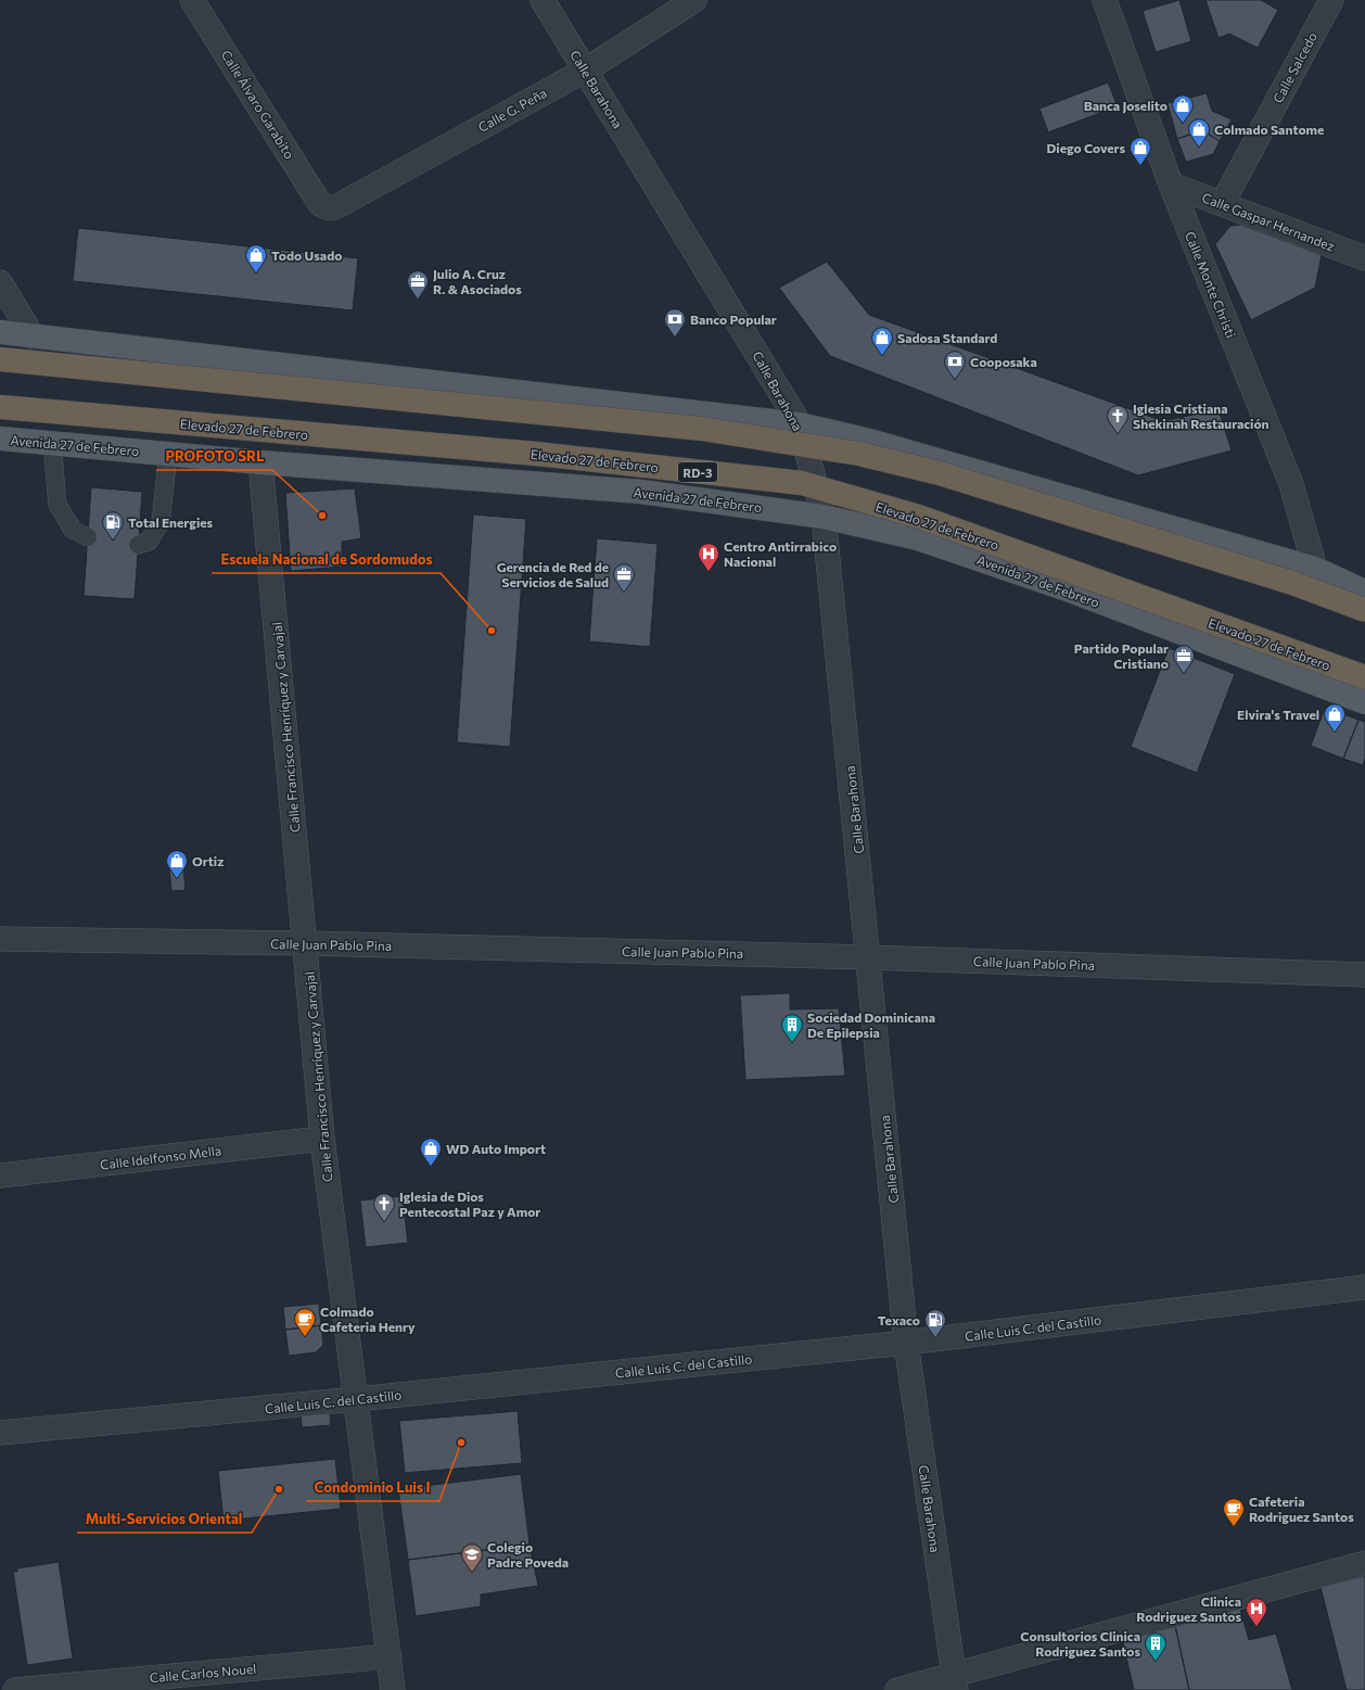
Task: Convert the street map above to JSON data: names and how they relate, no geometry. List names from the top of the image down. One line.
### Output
{"streets":{"highway":["Elevado 27 de Febrero","RD-3"],"main road":["Avenida 27 de Febrero"],"street":["Calle Salcedo","Calle Barahona","Calle Álvaro Garabito","Calle G. Peña","Calle Gaspar Hernandez","Calle Monte Christi","Calle Francisco Henríquez y Carvajal","Calle Juan Pablo Pina","Calle Idelfonso Mella","Calle Luis C. del Castillo","Calle Carlos Nouel"]},"crossings":[["Calle Salcedo","Calle Gaspar Hernandez"],["Calle Barahona","Calle G. Peña"],["Calle Barahona","Avenida 27 de Febrero"],["Calle Barahona","Calle Juan Pablo Pina"],["Calle Barahona","Calle Luis C. del Castillo"],["Calle Álvaro Garabito","Calle G. Peña"],["Calle Gaspar Hernandez","Calle Monte Christi"],["Avenida 27 de Febrero","Calle Francisco Henríquez y Carvajal"],["Calle Francisco Henríquez y Carvajal","Calle Juan Pablo Pina"],["Calle Francisco Henríquez y Carvajal","Calle Idelfonso Mella"],["Calle Francisco Henríquez y Carvajal","Calle Luis C. del Castillo"],["Calle Francisco Henríquez y Carvajal","Calle Carlos Nouel"]],"places":{"shop":["Banca Joselito","Colmado Santome","Diego Covers","Todo Usado","Sadosa Standard","Elvira's Travel","Ortiz","WD Auto Import"],"office":["Julio A. Cruz R. & Asociados","Gerencia de Red de Servicios de Salud","Partido Popular Cristiano"],"bank":["Banco Popular","Cooposaka"],"church":["Iglesia Cristiana Shekinah Restauración","Iglesia de Dios Pentecostal Paz y Amor"],"other":["PROFOTO SRL","Escuela Nacional de Sordomudos","Condominio Luis I","Multi-Servicios Oriental"],"fuel station":["Total Energies","Texaco"],"hospital":["Centro Antirrabico Nacional","Clinica Rodriguez Santos"],"building":["Sociedad Dominicana De Epilepsia","Consultorios Clinica Rodriguez Santos"],"cafe":["Colmado Cafeteria Henry","Cafeteria Rodriguez Santos"],"school or university":["Colegio Padre Poveda"]}}
